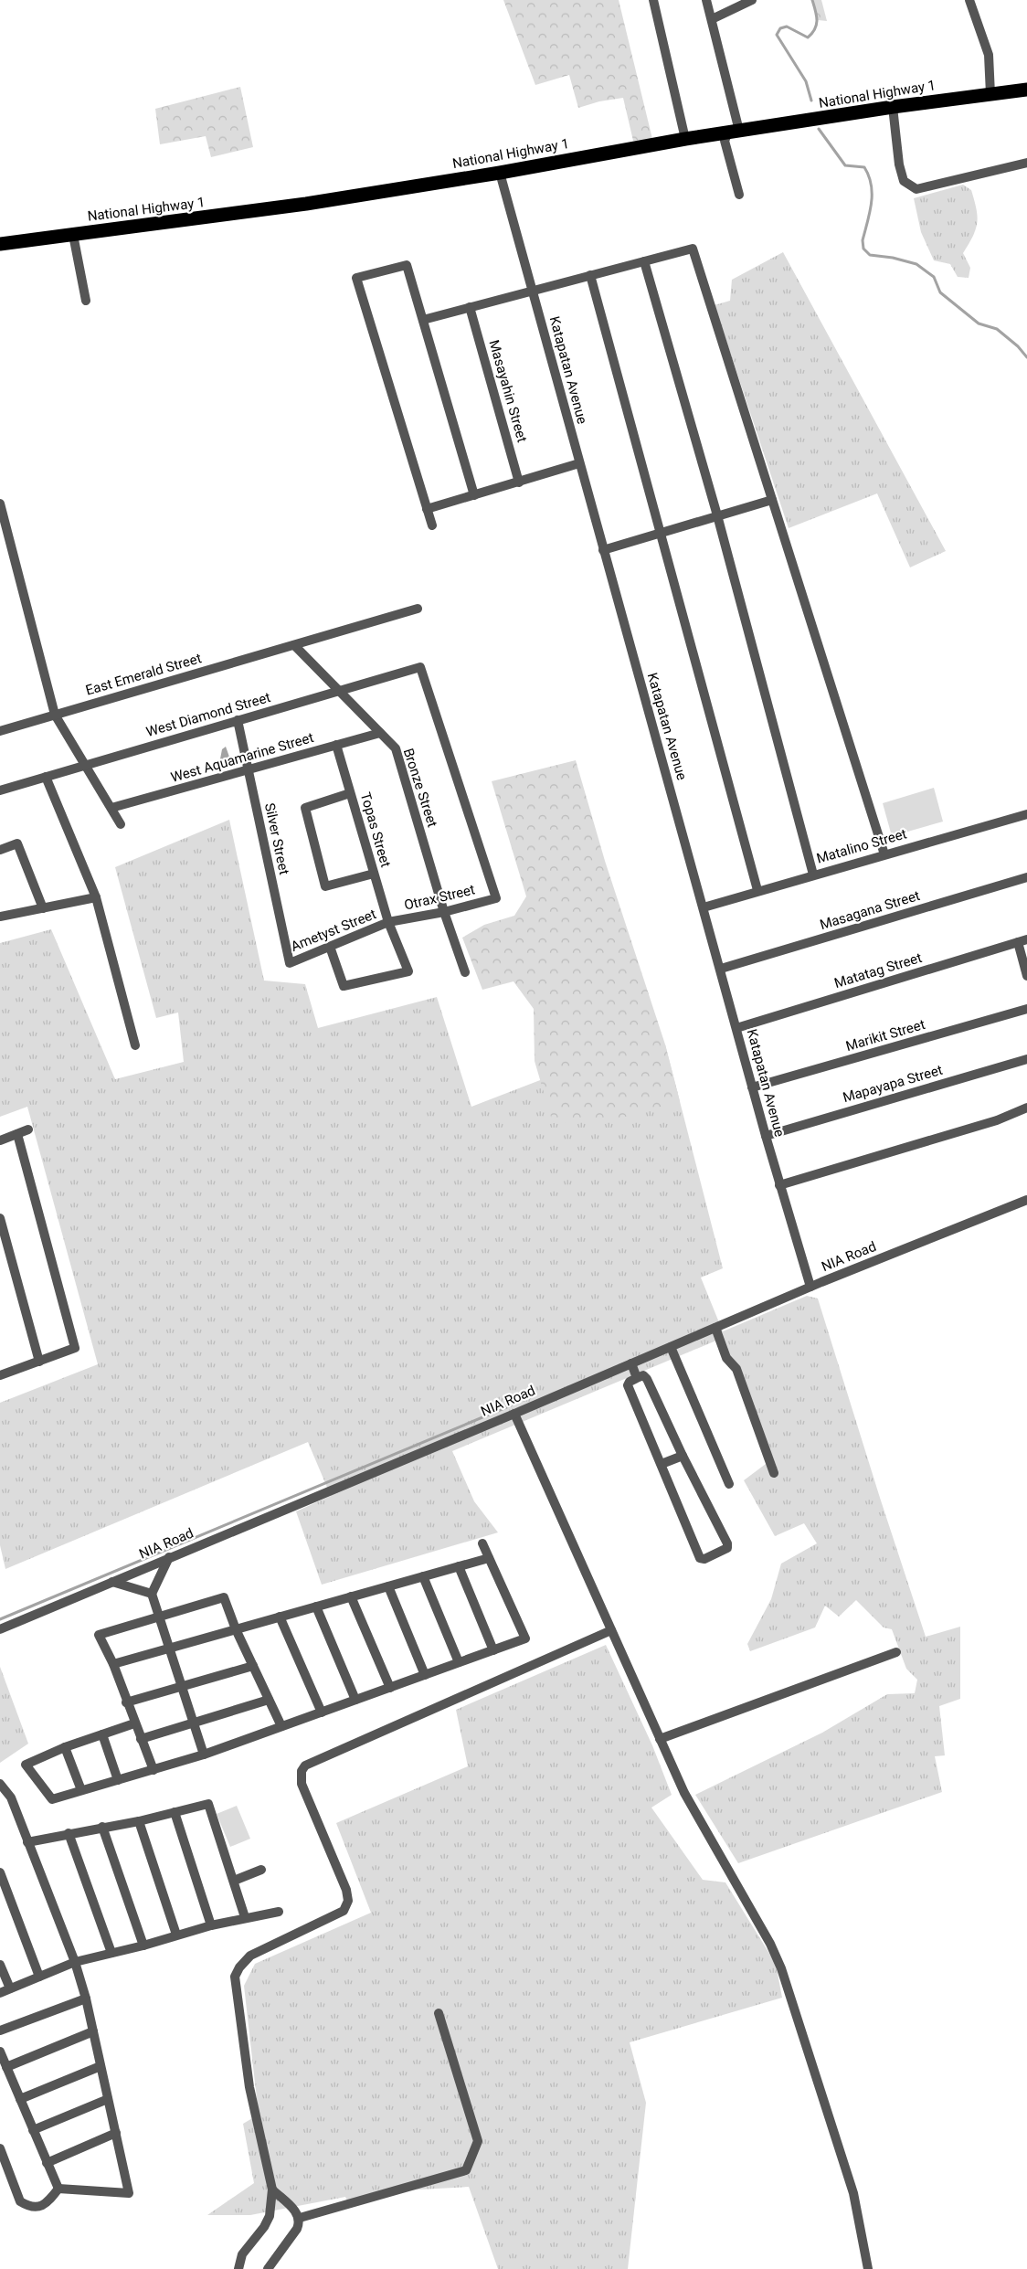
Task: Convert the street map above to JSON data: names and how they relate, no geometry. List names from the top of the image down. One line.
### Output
{"streets":{"highway":["National Highway 1"],"street":["Katapatan Avenue","Masayahin Street","East Emerald Street","West Diamond Street","West Aquamarine Street","Bronze Street","Topas Street","Silver Street","Matalino Street","Otrax Street","Masagana Street","Ametyst Street","Matatag Street","Marikit Street","Mapayapa Street","NIA Road"]},"crossings":[["National Highway 1","Katapatan Avenue"],["Katapatan Avenue","Matalino Street"],["Katapatan Avenue","Masagana Street"],["Katapatan Avenue","Matatag Street"],["Katapatan Avenue","Marikit Street"],["Katapatan Avenue","Mapayapa Street"],["Katapatan Avenue","NIA Road"],["East Emerald Street","Bronze Street"],["West Diamond Street","Bronze Street"],["West Diamond Street","Silver Street"],["West Diamond Street","Otrax Street"],["West Aquamarine Street","Bronze Street"],["West Aquamarine Street","Topas Street"],["West Aquamarine Street","Silver Street"],["Bronze Street","Otrax Street"],["Topas Street","Otrax Street"],["Topas Street","Ametyst Street"],["Silver Street","Ametyst Street"],["Otrax Street","Ametyst Street"]]}
